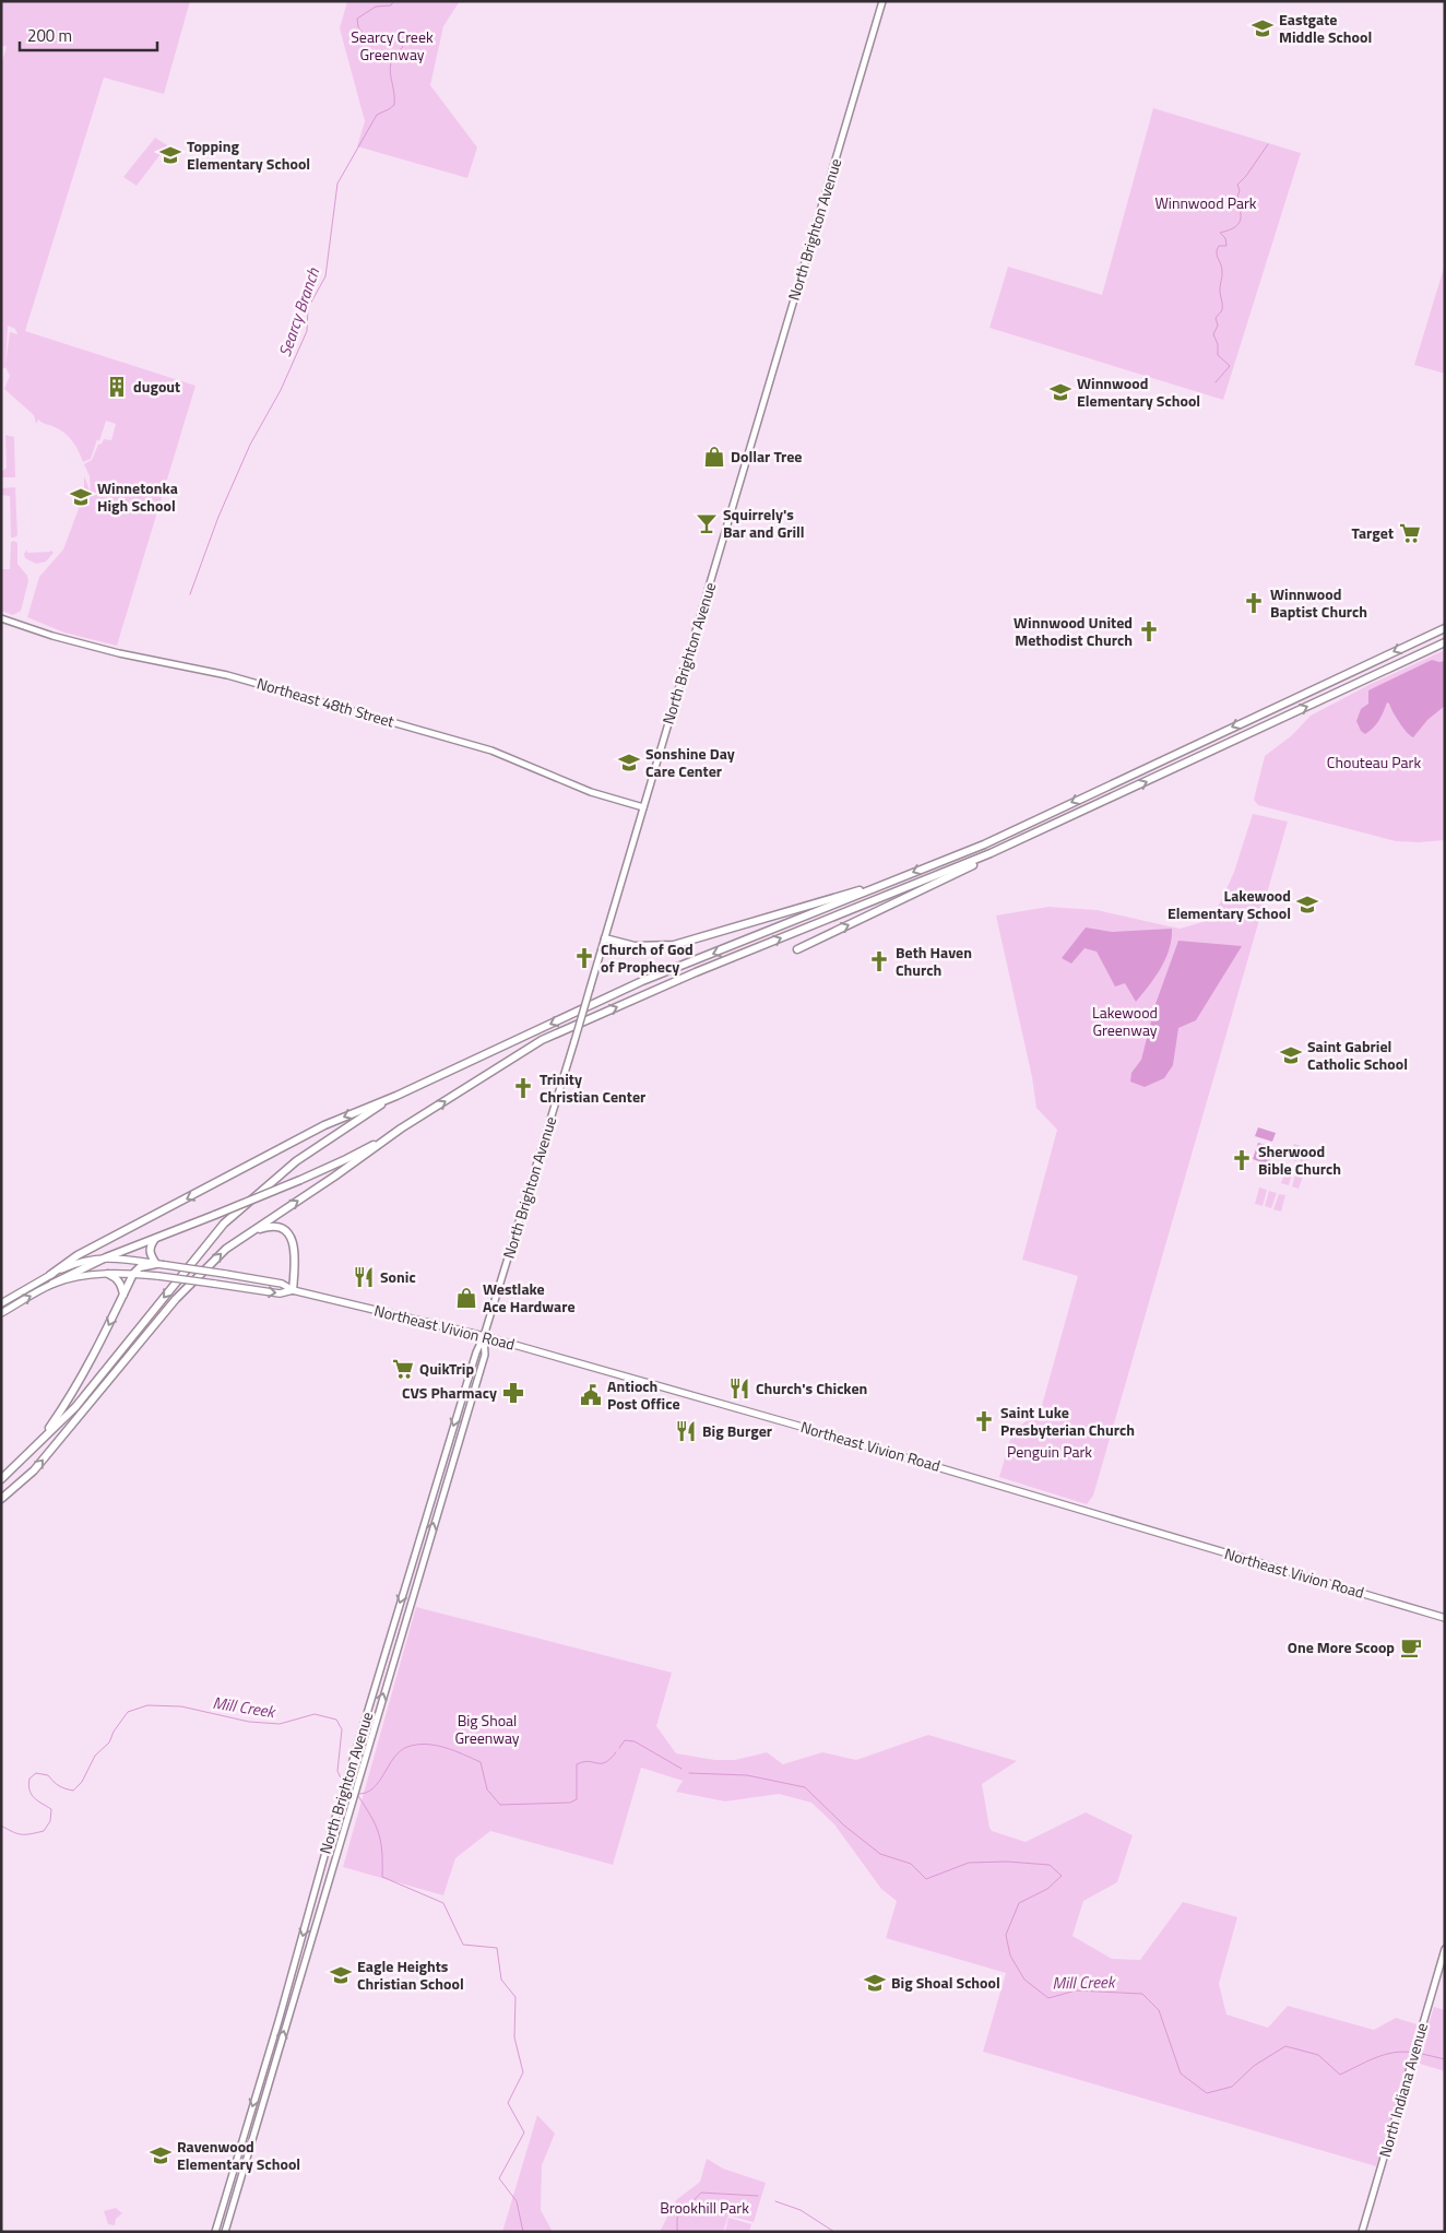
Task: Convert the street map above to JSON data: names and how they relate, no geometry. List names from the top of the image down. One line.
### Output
{"streets":{"main road":["North Brighton Avenue","Northeast 48th Street","Northeast Vivion Road","North Indiana Avenue"]},"crossings":[["North Brighton Avenue","Northeast 48th Street"],["North Brighton Avenue","Northeast Vivion Road"]],"water":["Searcy Branch","Mill Creek"],"parks":["Searcy Creek Greenway","Winnwood Park","Chouteau Park","Lakewood Greenway","Penguin Park","Big Shoal Greenway","Brookhill Park"],"places":{"school or university":["Eastgate Middle School","Topping Elementary School","Winnwood Elementary School","Winnetonka High School","Sonshine Day Care Center","Lakewood Elementary School","Saint Gabriel Catholic School","Eagle Heights Christian School","Big Shoal School","Ravenwood Elementary School"],"building":["dugout"],"shop":["Dollar Tree","Westlake Ace Hardware"],"bar":["Squirrely's Bar and Grill"],"supermarket":["Target","QuikTrip"],"church":["Winnwood Baptist Church","Winnwood United Methodist Church","Church of God of Prophecy","Beth Haven Church","Trinity Christian Center","Sherwood Bible Church","Saint Luke Presbyterian Church"],"restaurant":["Sonic","Church's Chicken","Big Burger"],"pharmacy":["CVS Pharmacy"],"public building":["Antioch Post Office"],"cafe":["One More Scoop"]},"scale_bar":"200 m"}
